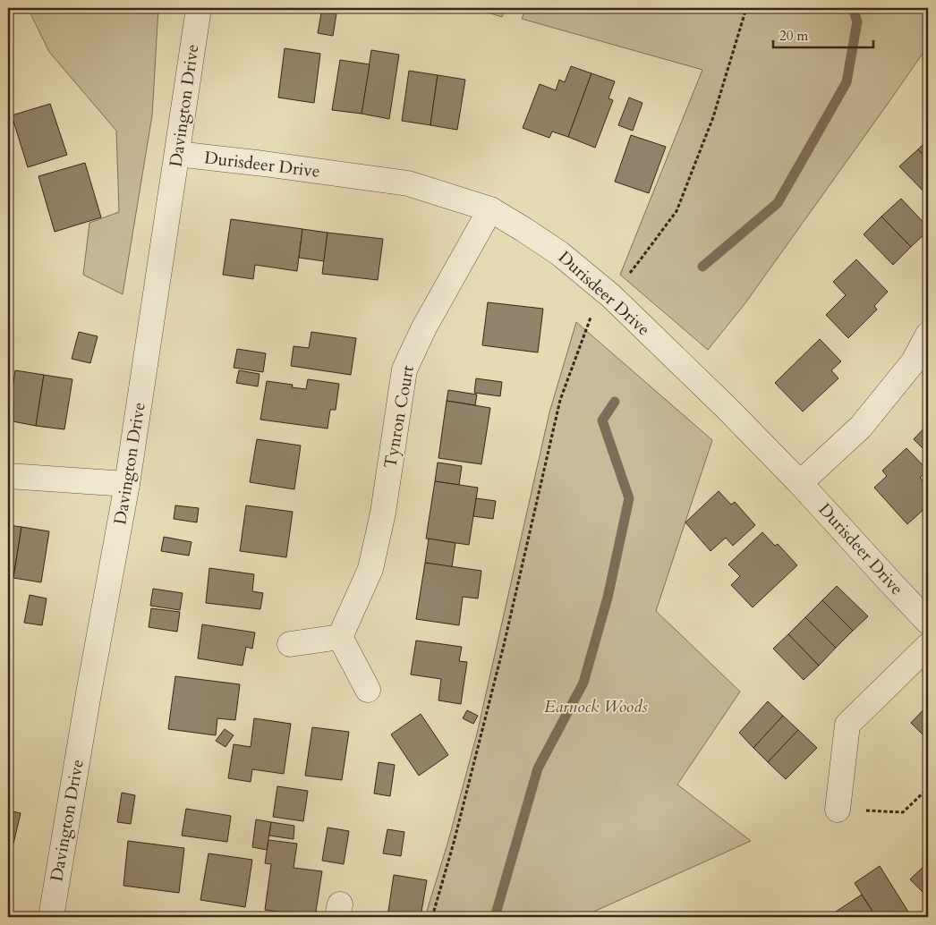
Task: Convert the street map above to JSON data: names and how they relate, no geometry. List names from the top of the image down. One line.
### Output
{"streets":{"street":["Davington Drive","Durisdeer Drive","Tynron Court"]},"crossings":[["Davington Drive","Durisdeer Drive"],["Durisdeer Drive","Tynron Court"]],"parks":["Earnock Woods"],"scale_bar":"20 m"}
